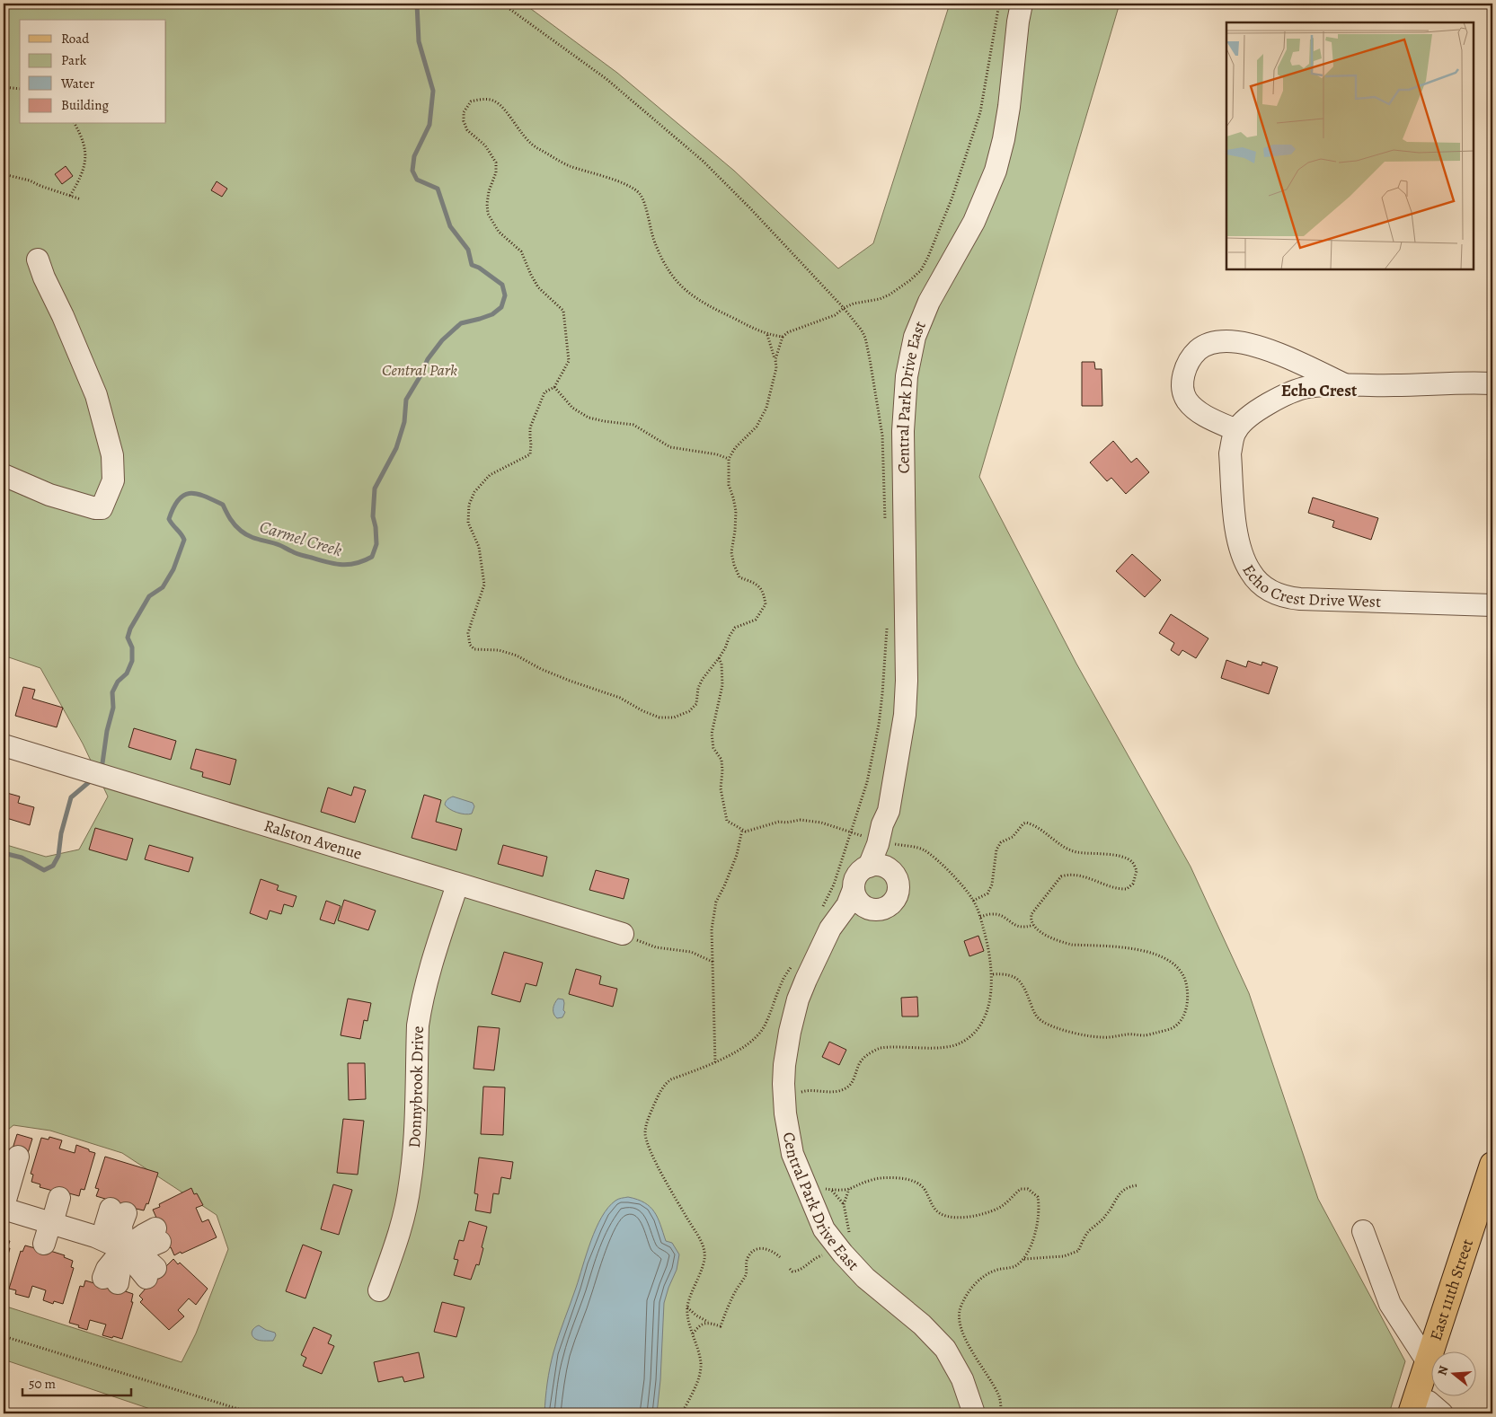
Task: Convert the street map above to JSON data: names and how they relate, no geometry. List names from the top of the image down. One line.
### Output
{"streets":{"main road":["East 111th Street"],"street":["Central Park Drive East","Echo Crest Drive West","Ralston Avenue","Donnybrook Drive"]},"crossings":[["Ralston Avenue","Donnybrook Drive"]],"districts":["Echo Crest"],"water":["Carmel Creek"],"parks":["Central Park"],"legend":["Road","Park","Water","Building"],"scale_bar":"50 m","north":"left"}
